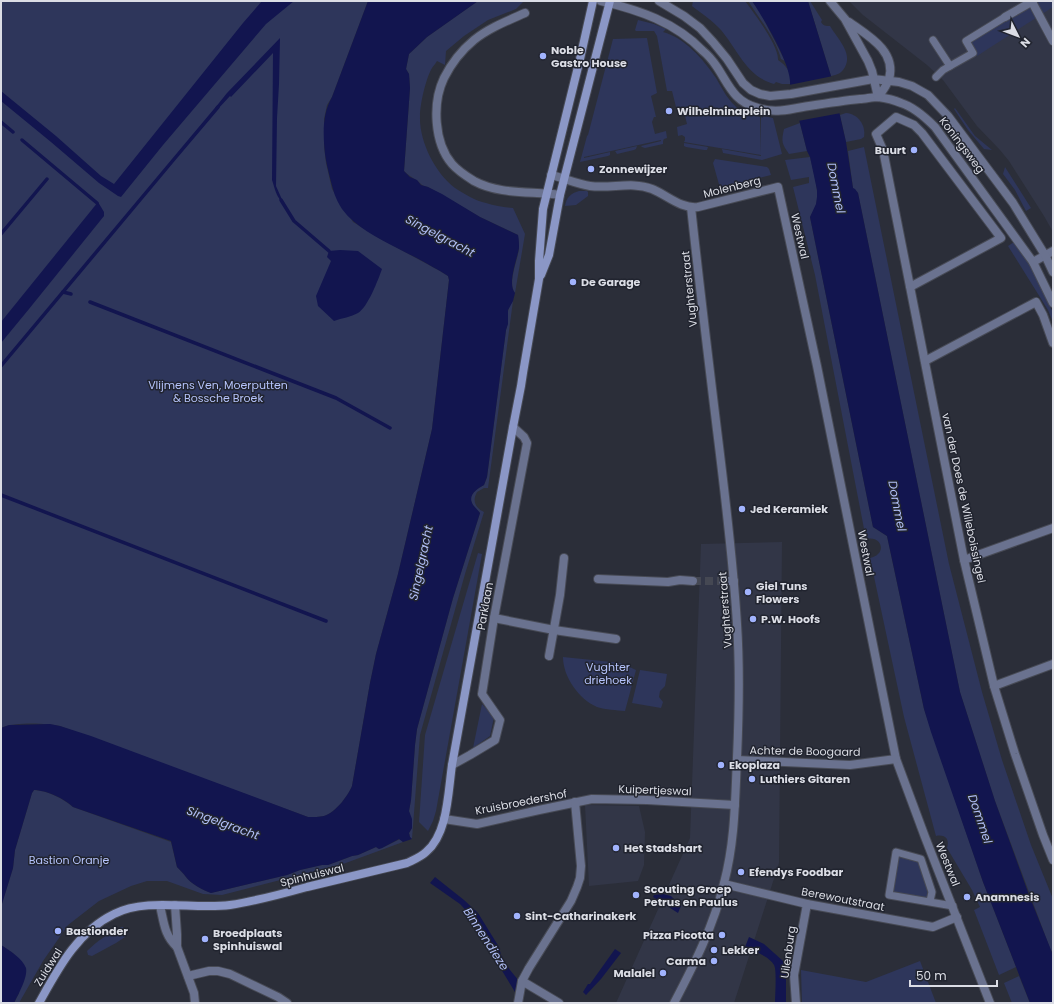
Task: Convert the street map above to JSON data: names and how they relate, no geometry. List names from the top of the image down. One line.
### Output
{"streets":{"main road":["Parklaan","Spinhuiswal","Zuidwal"],"street":["Koningsweg","Molenberg","Westwal","Vughterstraat","van der Does de Willeboissingel","Achter de Boogaard","Kuipertjeswal","Kruisbroedershof","Berewoutstraat","Uilenburg"]},"crossings":[["Molenberg","Westwal"],["Molenberg","Vughterstraat"],["Westwal","Achter de Boogaard"],["Westwal","Berewoutstraat"],["Vughterstraat","Achter de Boogaard"],["Vughterstraat","Kuipertjeswal"],["Vughterstraat","Berewoutstraat"],["Parklaan","Kruisbroedershof"],["Parklaan","Spinhuiswal"],["Kuipertjeswal","Kruisbroedershof"],["Kruisbroedershof","Spinhuiswal"],["Spinhuiswal","Zuidwal"],["Berewoutstraat","Uilenburg"]],"water":["Dommel","Singelgracht","Binnendieze"],"parks":["Vlijmens Ven, Moerputten & Bossche Broek","Vughter driehoek","Bastion Oranje"],"places":["Noble Gastro House","Wilhelminaplein","Buurt","Zonnewijzer","De Garage","Jed Keramiek","Giel Tuns Flowers","P.W. Hoofs","Ekoplaza","Luthiers Gitaren","Het Stadshart","Efendys Foodbar","Scouting Groep Petrus en Paulus","Anamnesis","Sint-Catharinakerk","Bastionder","Pizza Picotta","Broedplaats Spinhuiswal","Lekker","Carma","Malalel"],"scale_bar":"50 m","north":"bottom right"}
